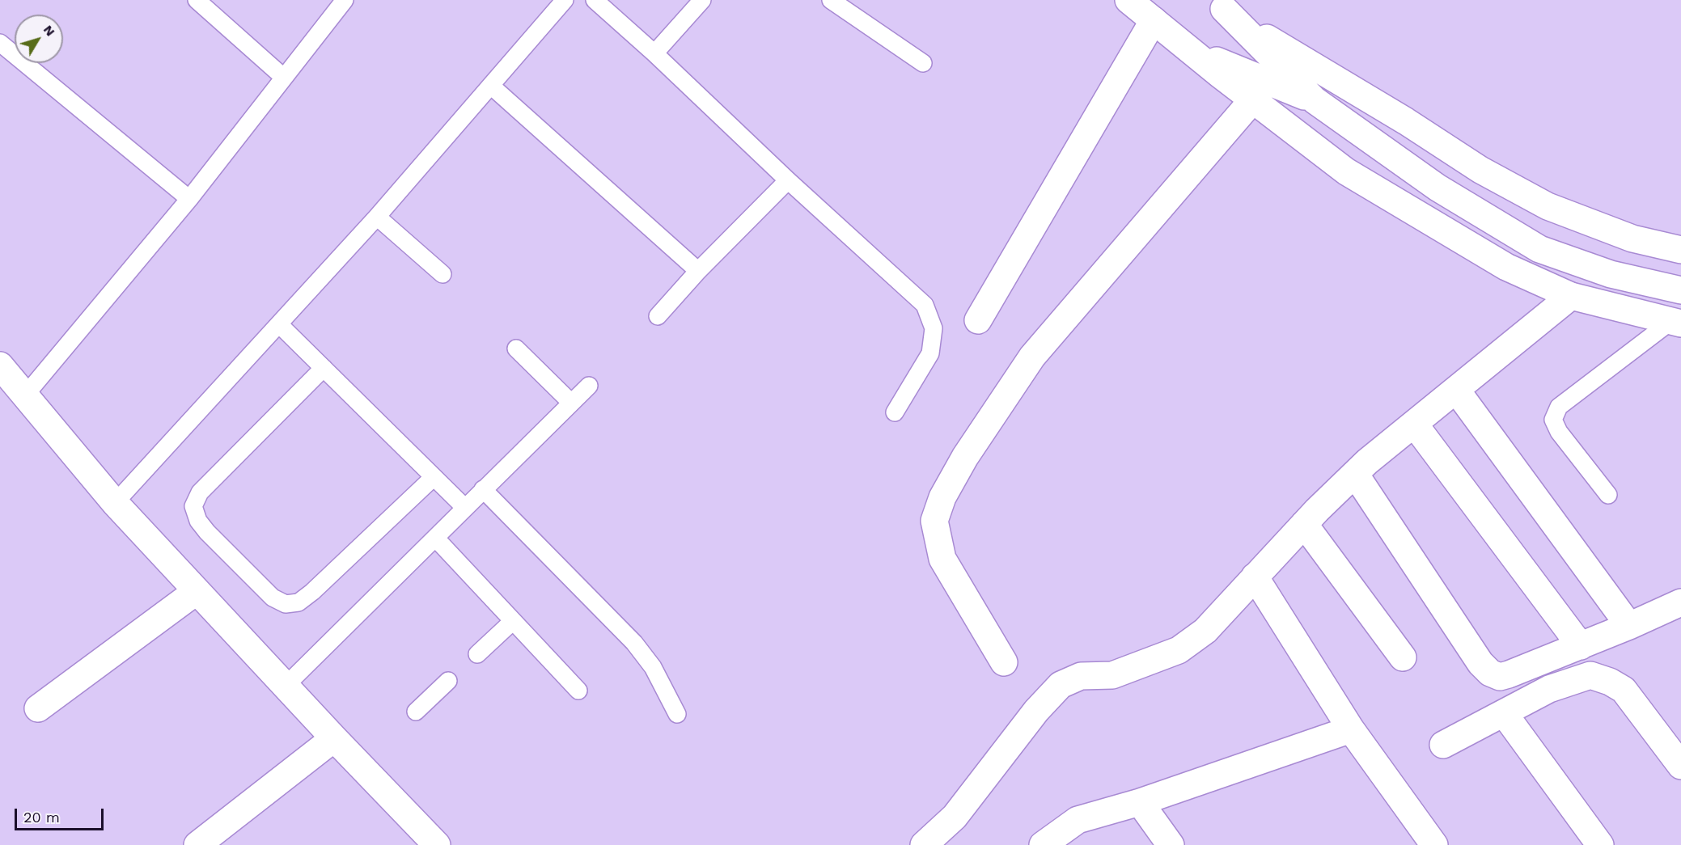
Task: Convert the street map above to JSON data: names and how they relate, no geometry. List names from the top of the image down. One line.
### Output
{"scale_bar":"20 m","north":"top right"}
